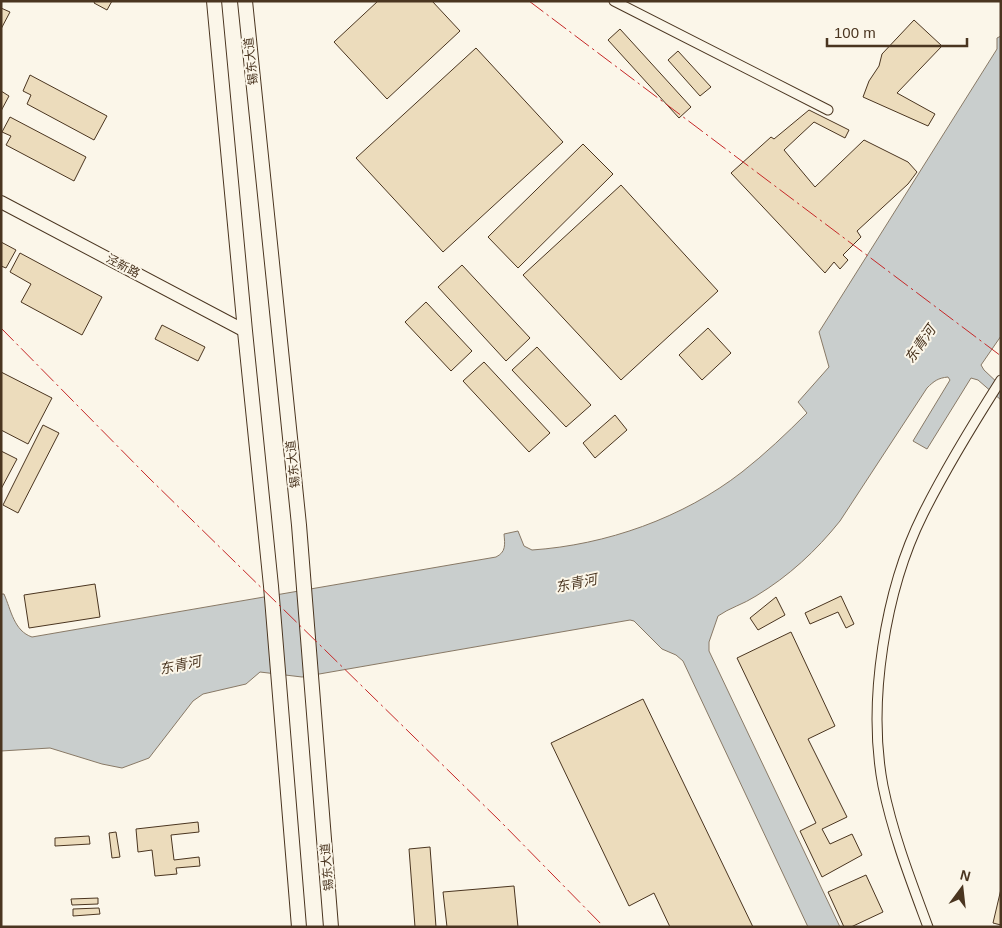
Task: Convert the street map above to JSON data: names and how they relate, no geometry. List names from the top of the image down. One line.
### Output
{"streets":{"main road":["锡东大道"],"street":["泾新路"]},"water":["东青河"],"scale_bar":"100 m","north":"top"}
